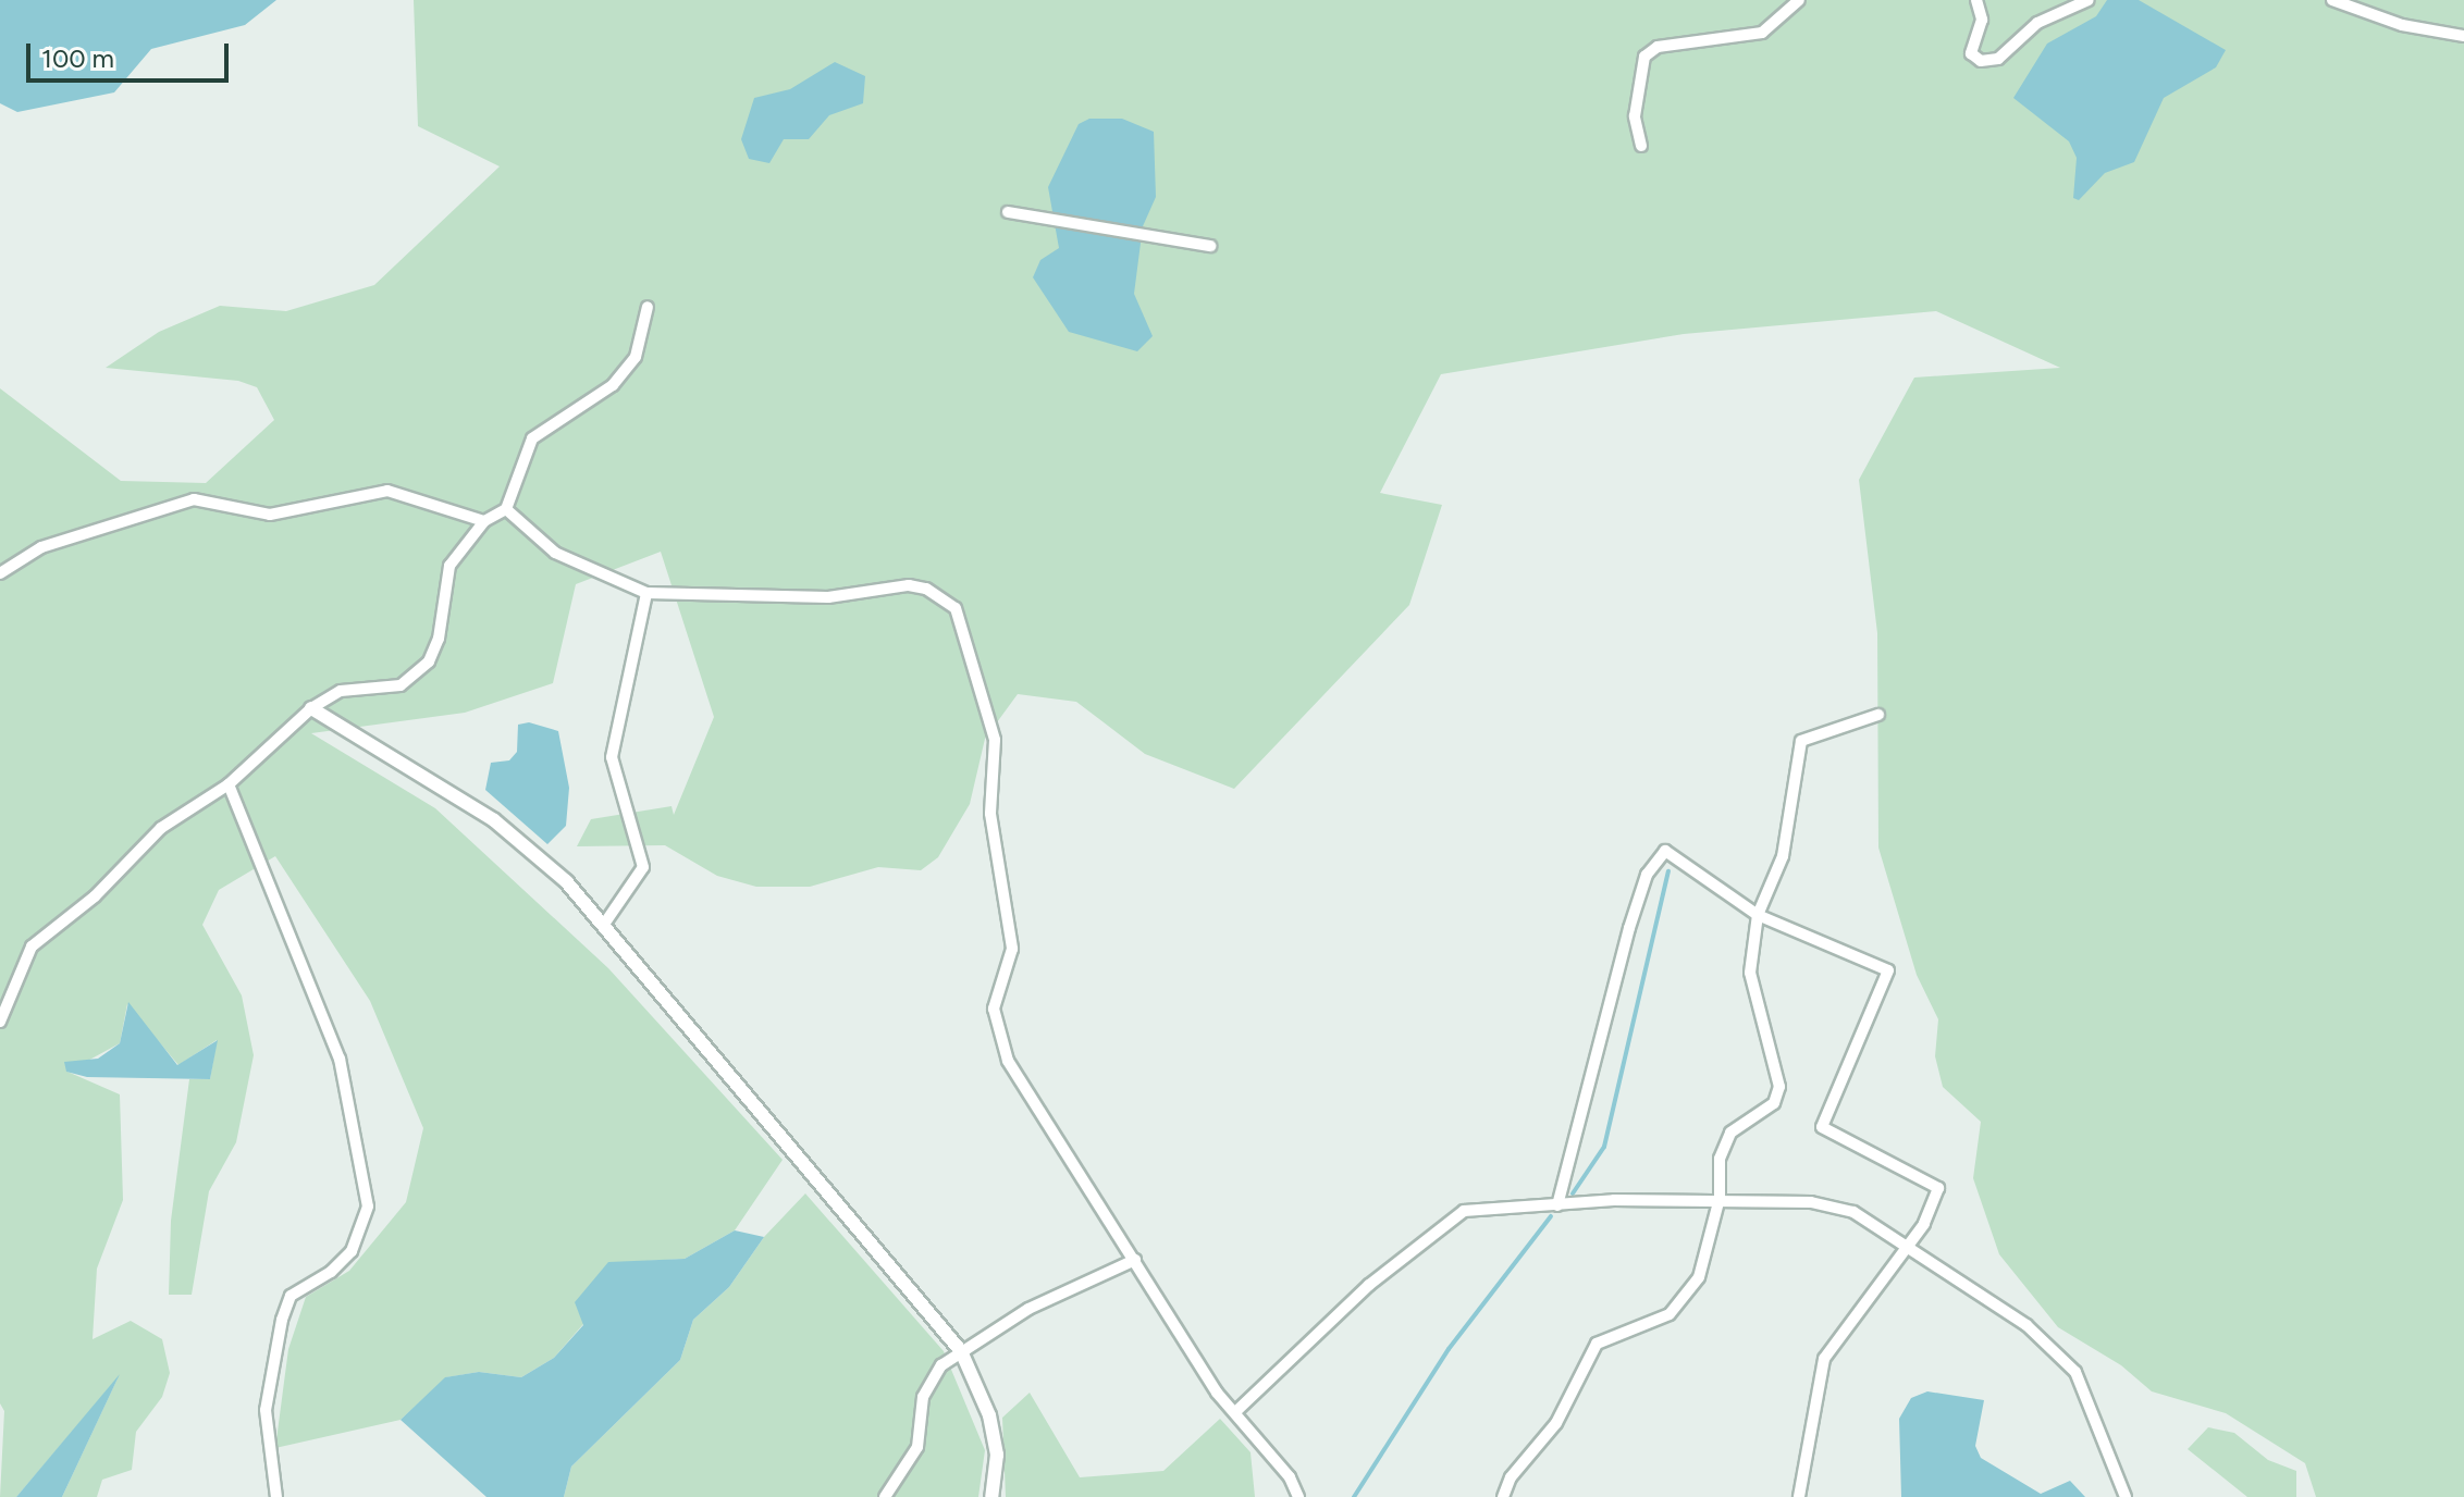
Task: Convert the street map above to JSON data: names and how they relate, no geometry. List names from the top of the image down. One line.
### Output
{"scale_bar":"100 m"}
